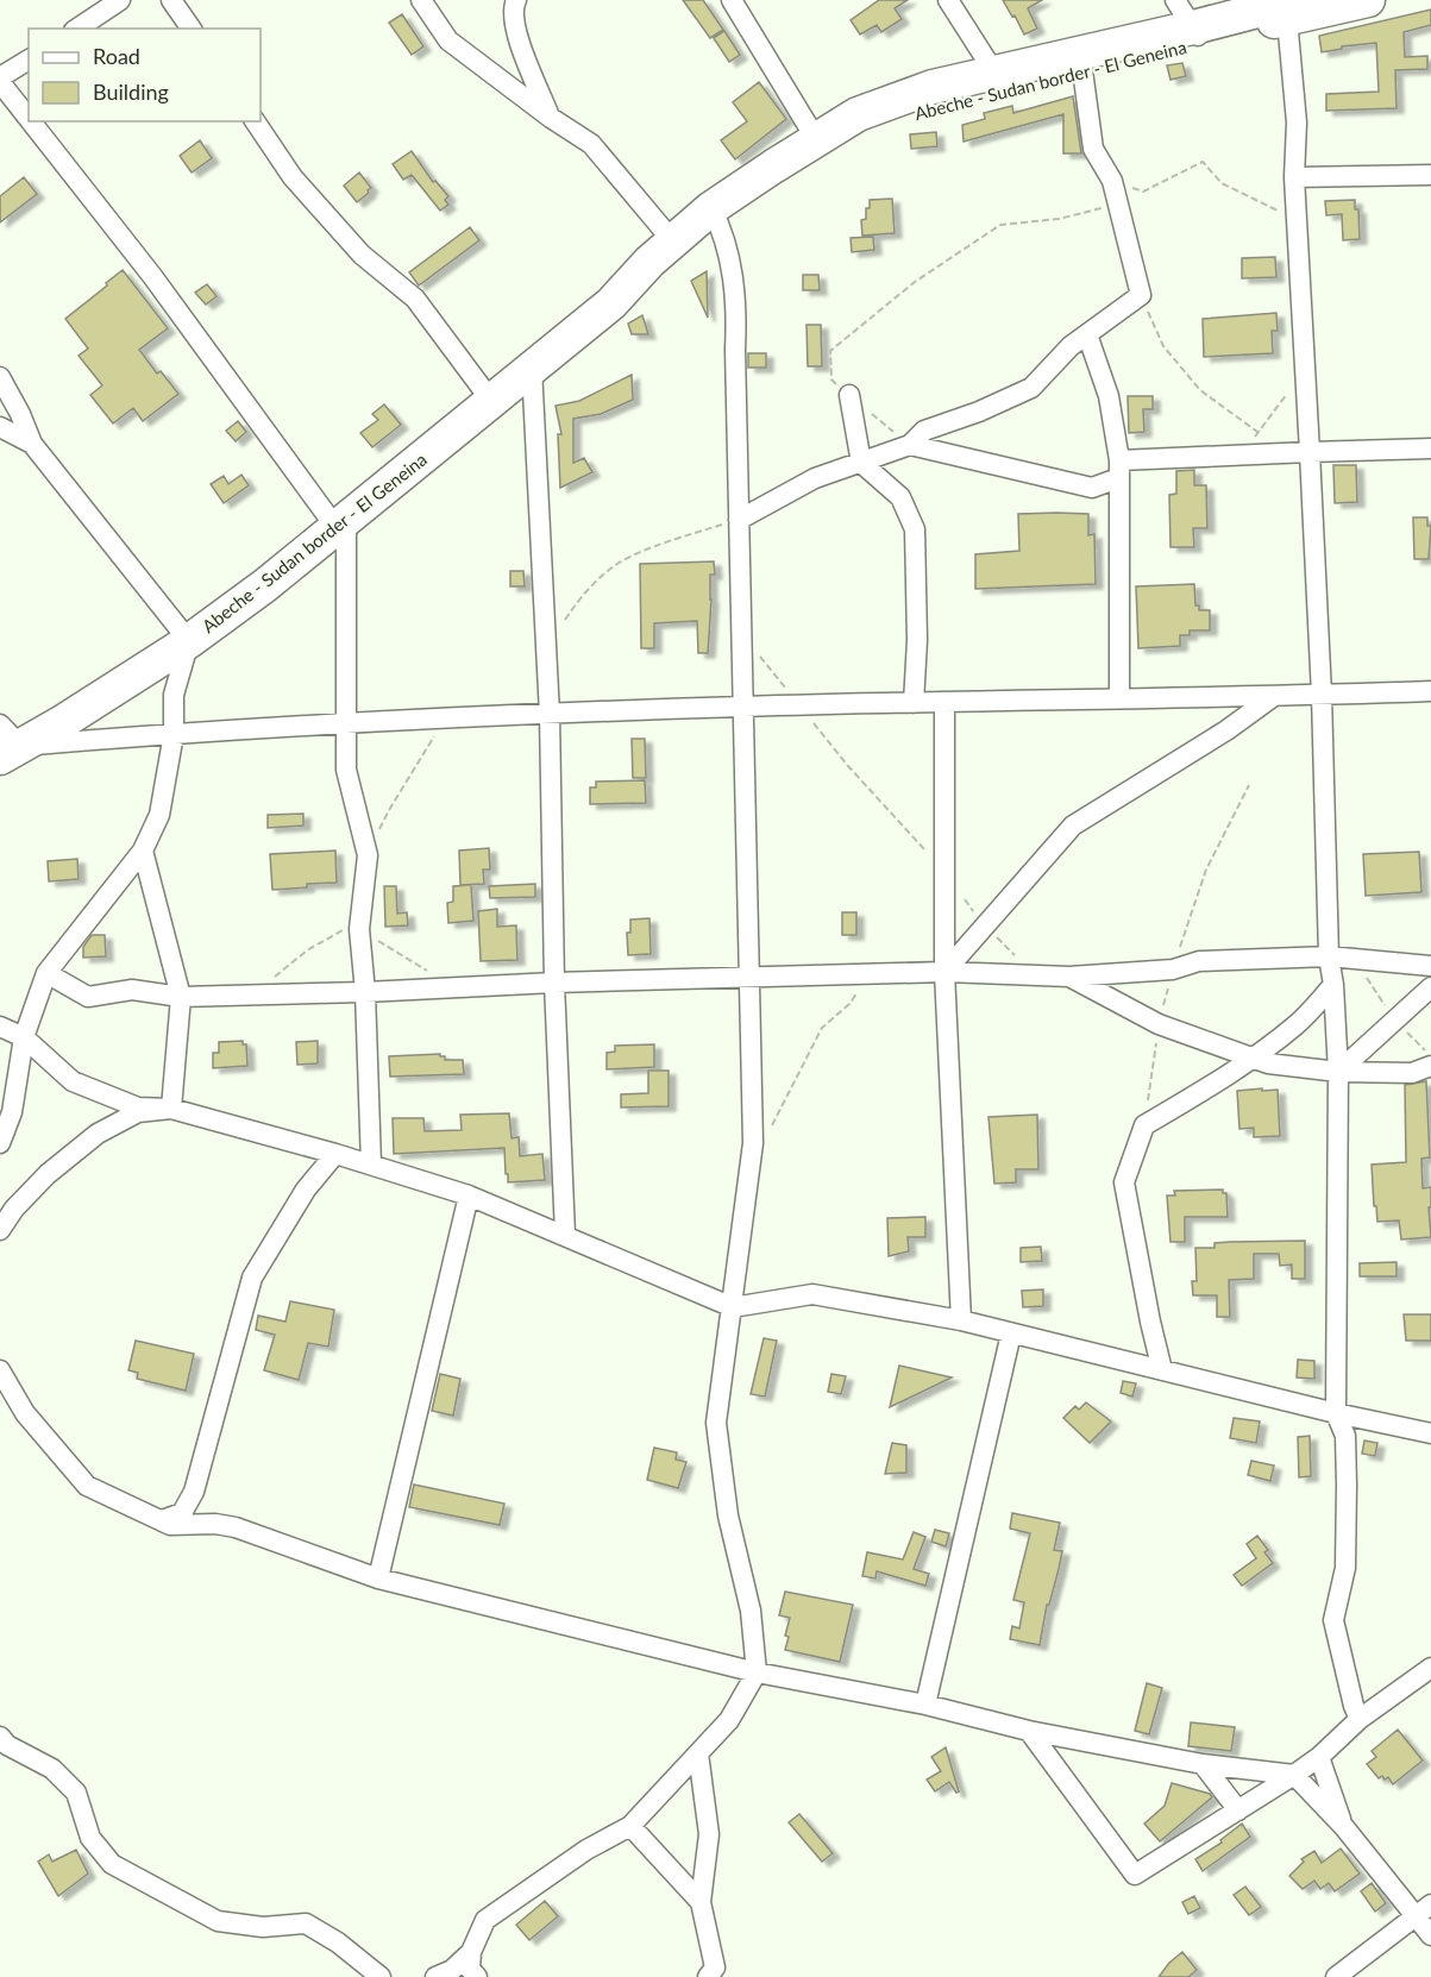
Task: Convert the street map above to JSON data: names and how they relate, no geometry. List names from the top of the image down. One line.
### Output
{"streets":{"highway":["Abeche - Sudan border - El Geneina"]},"legend":["Road","Building"]}
